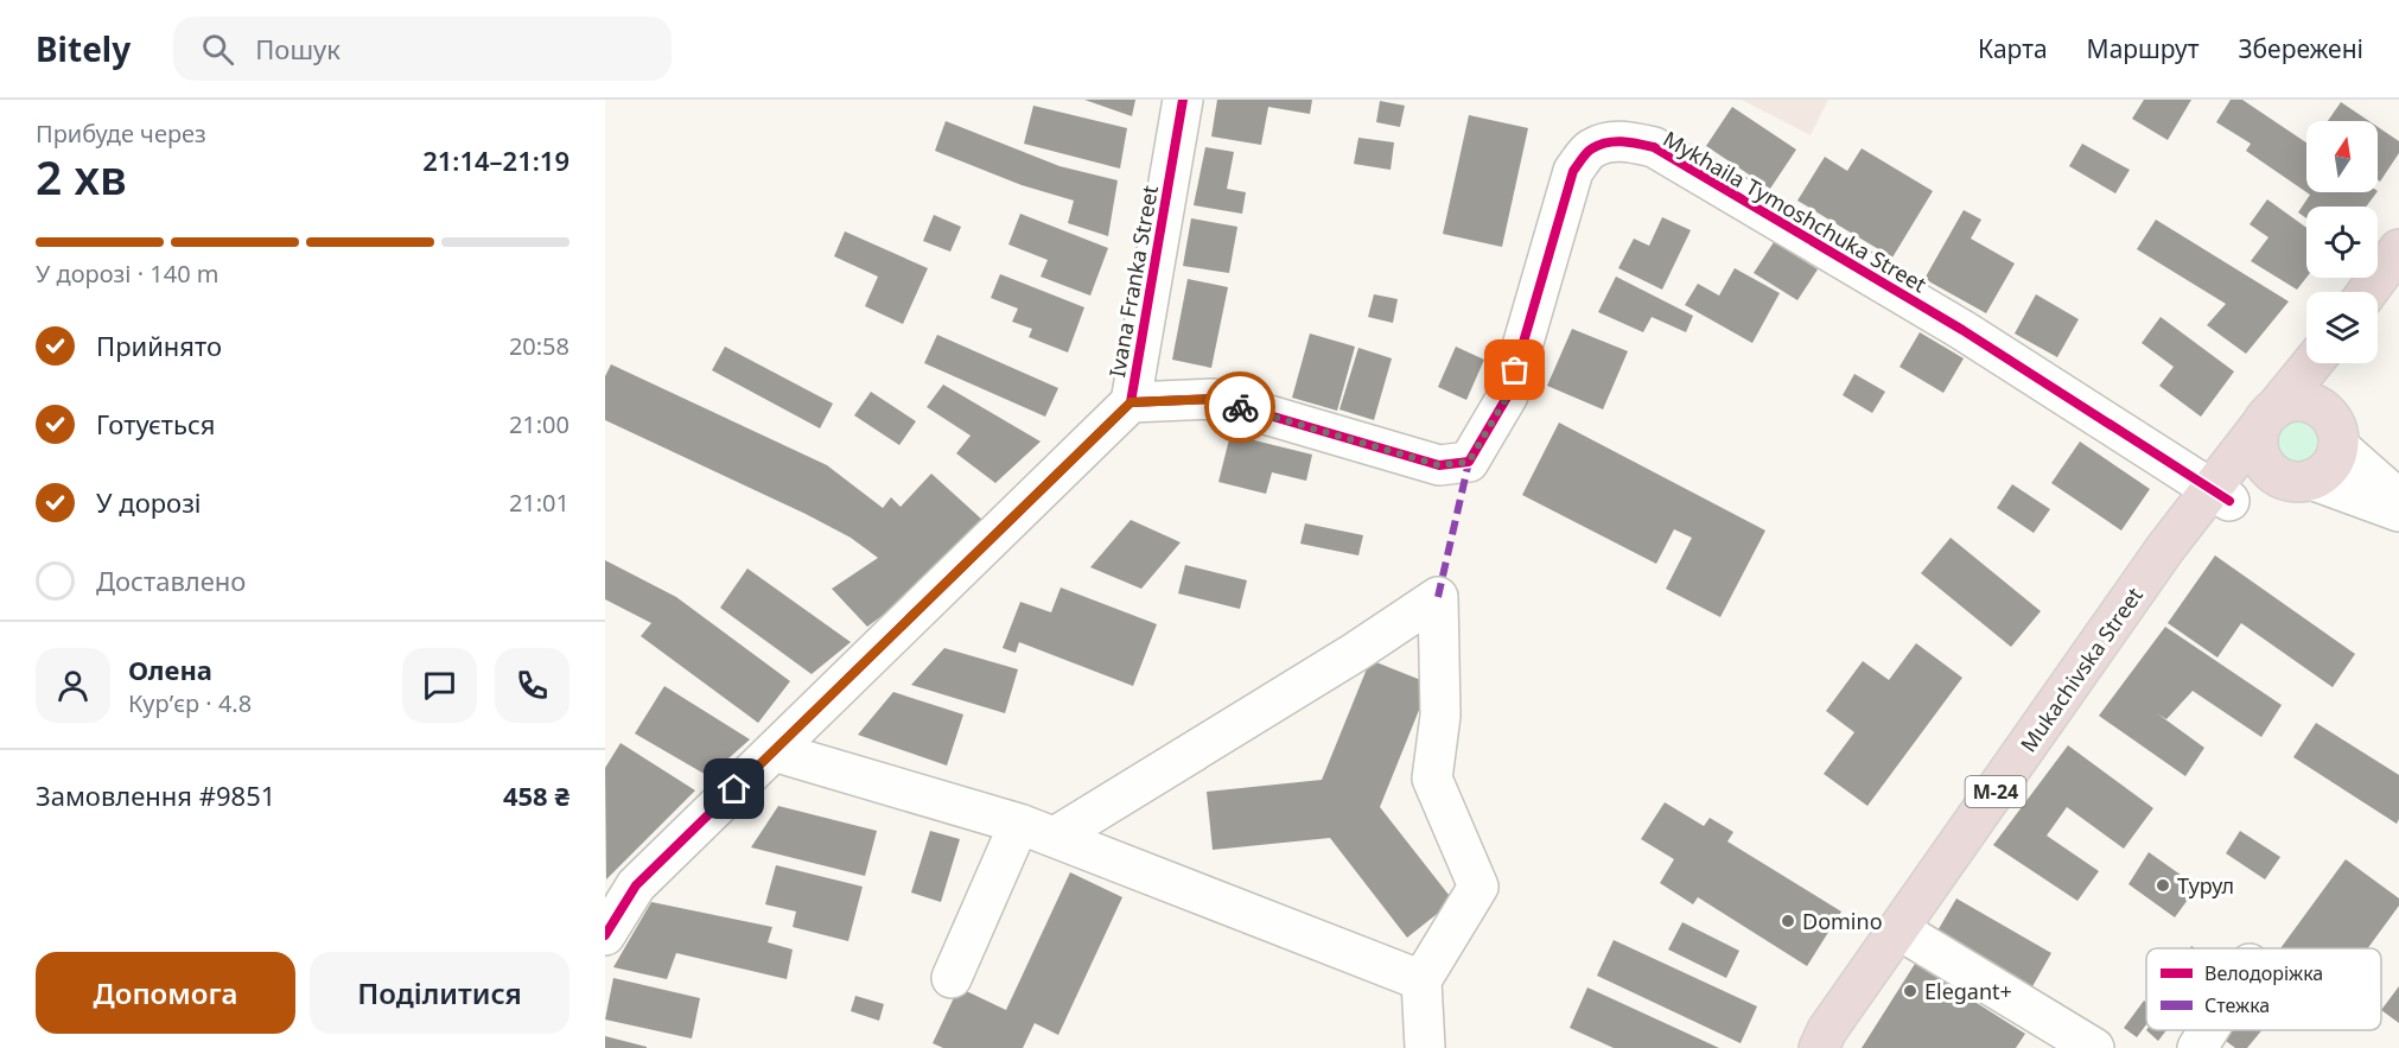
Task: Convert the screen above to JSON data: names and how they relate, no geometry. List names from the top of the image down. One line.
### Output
{"streets":{"highway":["Mukachivska Street","М-24"],"street":["Mykhaila Tymoshchuka Street","Ivana Franka Street"]},"crossings":[["Mykhaila Tymoshchuka Street","Ivana Franka Street"],["Mykhaila Tymoshchuka Street","Mukachivska Street"]],"places":["Турул","Domino","Elegant+"],"legend":["Велодоріжка","Стежка"],"north":"top","page":{"header":"Bitely","search":"Пошук","nav":["Карта","Маршрут","Збережені"],"heading":["2 хв","Прибуде через","21:14–21:19"],"panel":["Олена","Кур’єр · 4.8","Замовлення #9851","458 ₴"],"bar":"У дорозі · 140 m","list":[["Прийнято","20:58"],["Готується","21:00"],["У дорозі","21:01"],"Доставлено"],"buttons":["Допомога","Поділитися"]}}
